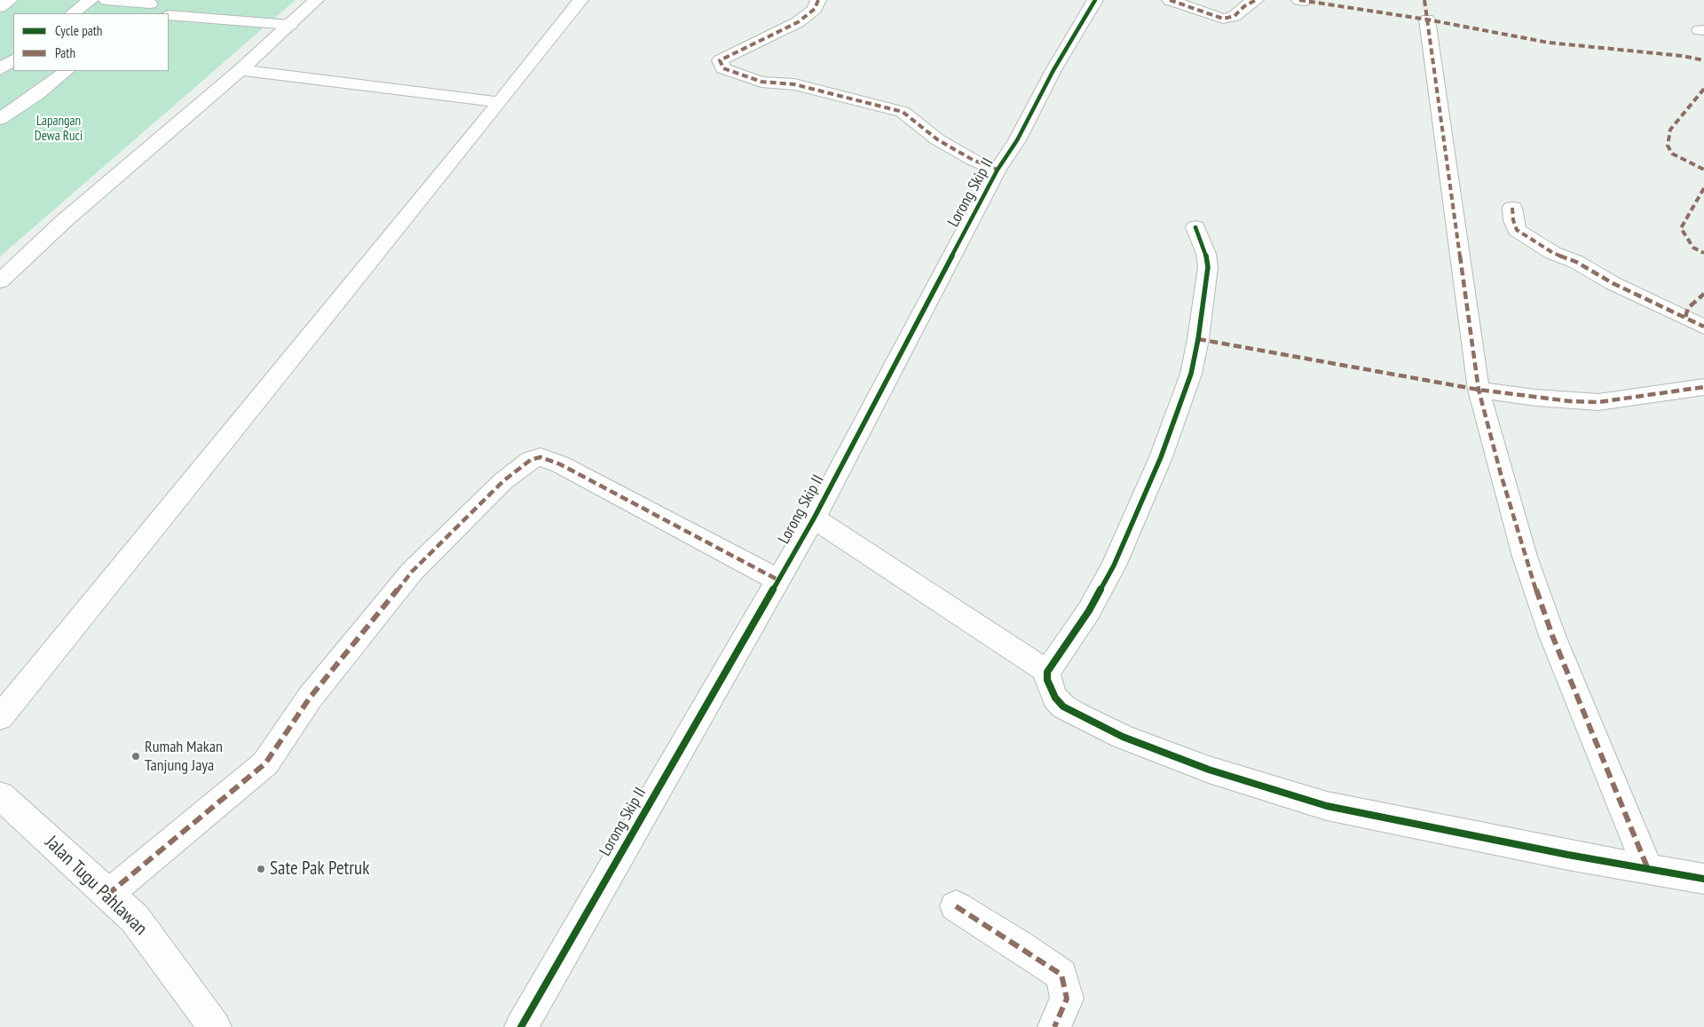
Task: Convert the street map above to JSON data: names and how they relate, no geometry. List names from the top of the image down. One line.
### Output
{"streets":{"street":["Lorong Skip II","Jalan Tugu Pahlawan"]},"parks":["Lapangan Dewa Ruci"],"places":["Rumah Makan Tanjung Jaya","Sate Pak Petruk"],"legend":["Cycle path","Path"]}
